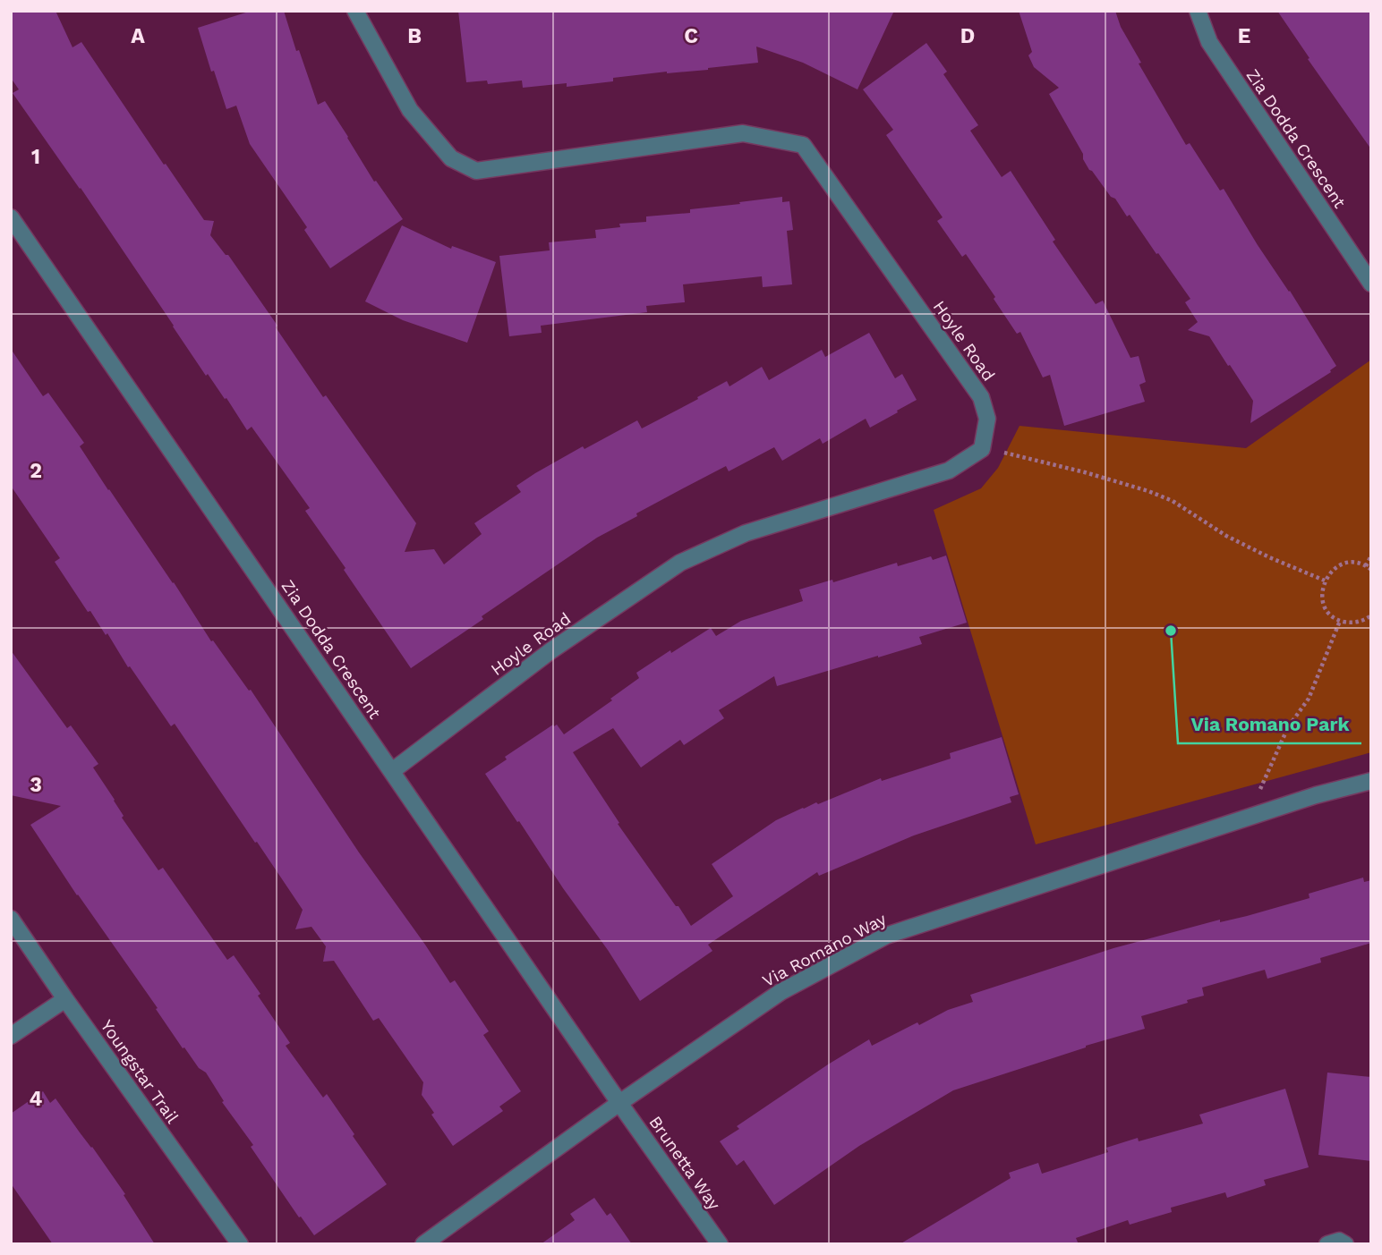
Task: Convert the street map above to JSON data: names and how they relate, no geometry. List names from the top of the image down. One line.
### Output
{"streets":{"street":["Zia Dodda Crescent","Hoyle Road","Via Romano Way","Youngstar Trail","Brunetta Way"]},"crossings":[["Zia Dodda Crescent","Hoyle Road"],["Zia Dodda Crescent","Via Romano Way"],["Zia Dodda Crescent","Brunetta Way"],["Via Romano Way","Brunetta Way"]],"places":["Via Romano Park"],"grid":{"columns":["A","B","C","D","E"],"rows":["1","2","3","4"]}}
